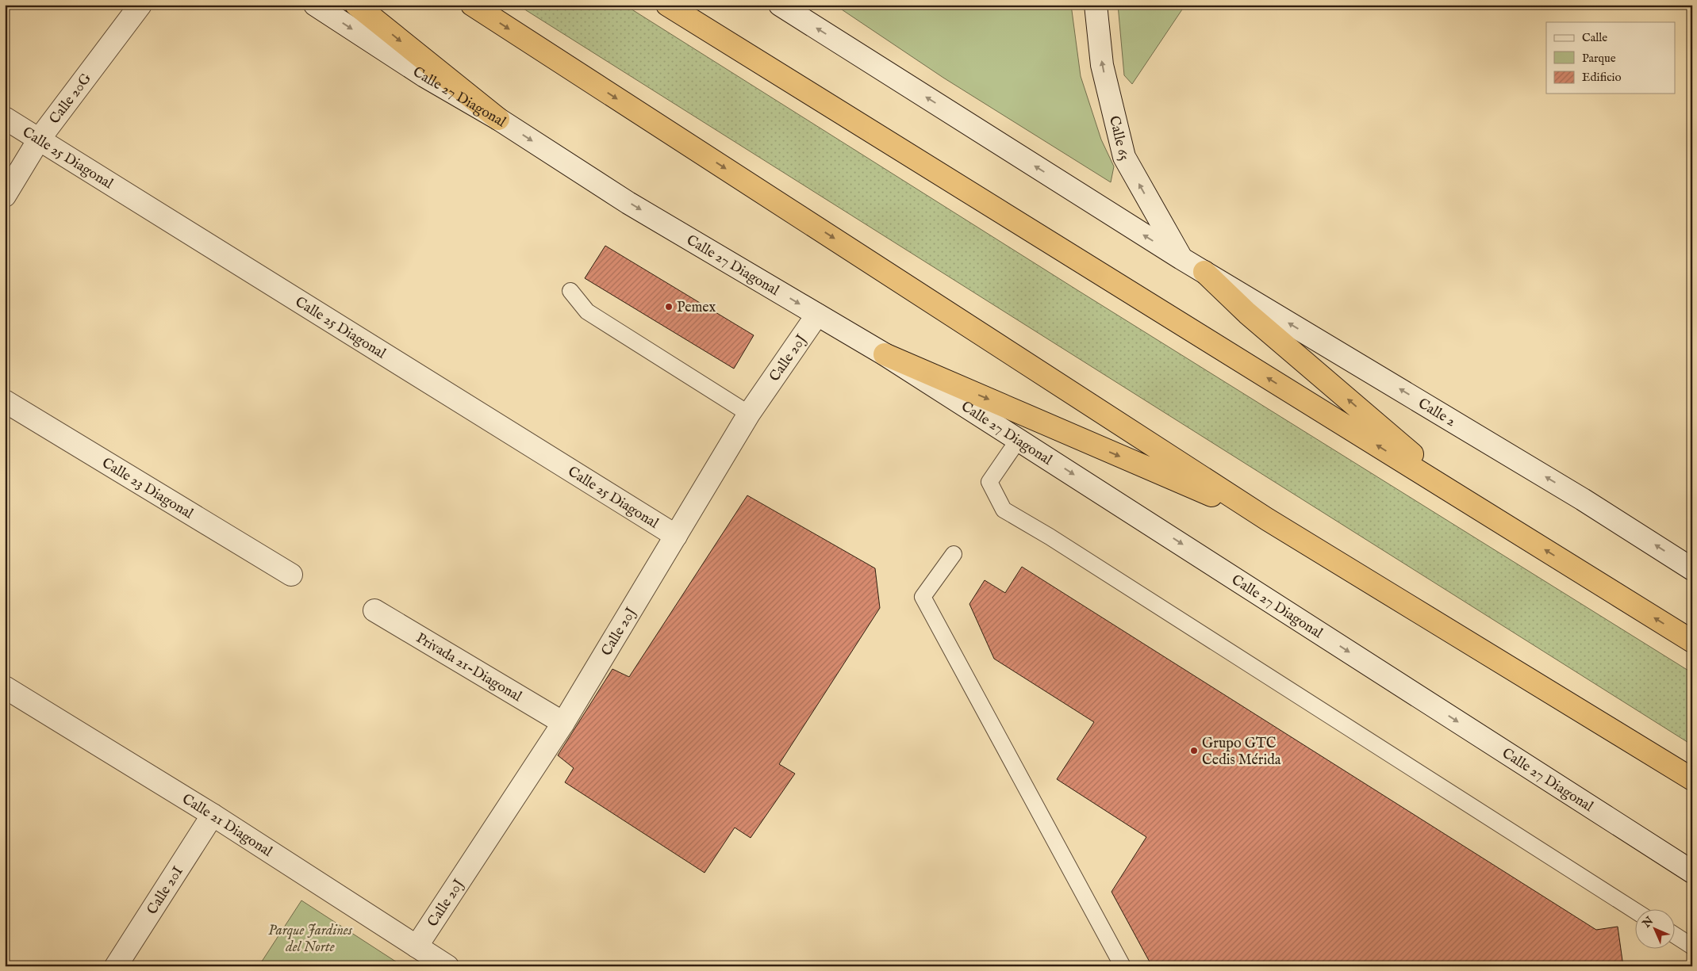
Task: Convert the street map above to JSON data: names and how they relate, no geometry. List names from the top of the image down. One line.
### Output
{"streets":{"street":["Calle 27 Diagonal","Calle 20G","Calle 65","Calle 25 Diagonal","Calle 20J","Calle 2","Calle 23 Diagonal","Privada 21-Diagonal","Calle 21 Diagonal","Calle 20I"]},"crossings":[["Calle 27 Diagonal","Calle 20J"],["Calle 20G","Calle 25 Diagonal"],["Calle 65","Calle 2"],["Calle 25 Diagonal","Calle 20J"],["Calle 20J","Privada 21-Diagonal"],["Calle 20J","Calle 21 Diagonal"],["Calle 21 Diagonal","Calle 20I"]],"one_way":["Calle 27 Diagonal","Calle 65","Calle 2"],"parks":["Parque Jardines del Norte"],"places":["Pemex","Grupo GTC Cedis Mérida"],"legend":["Calle","Parque","Edificio"],"north":"top left"}
